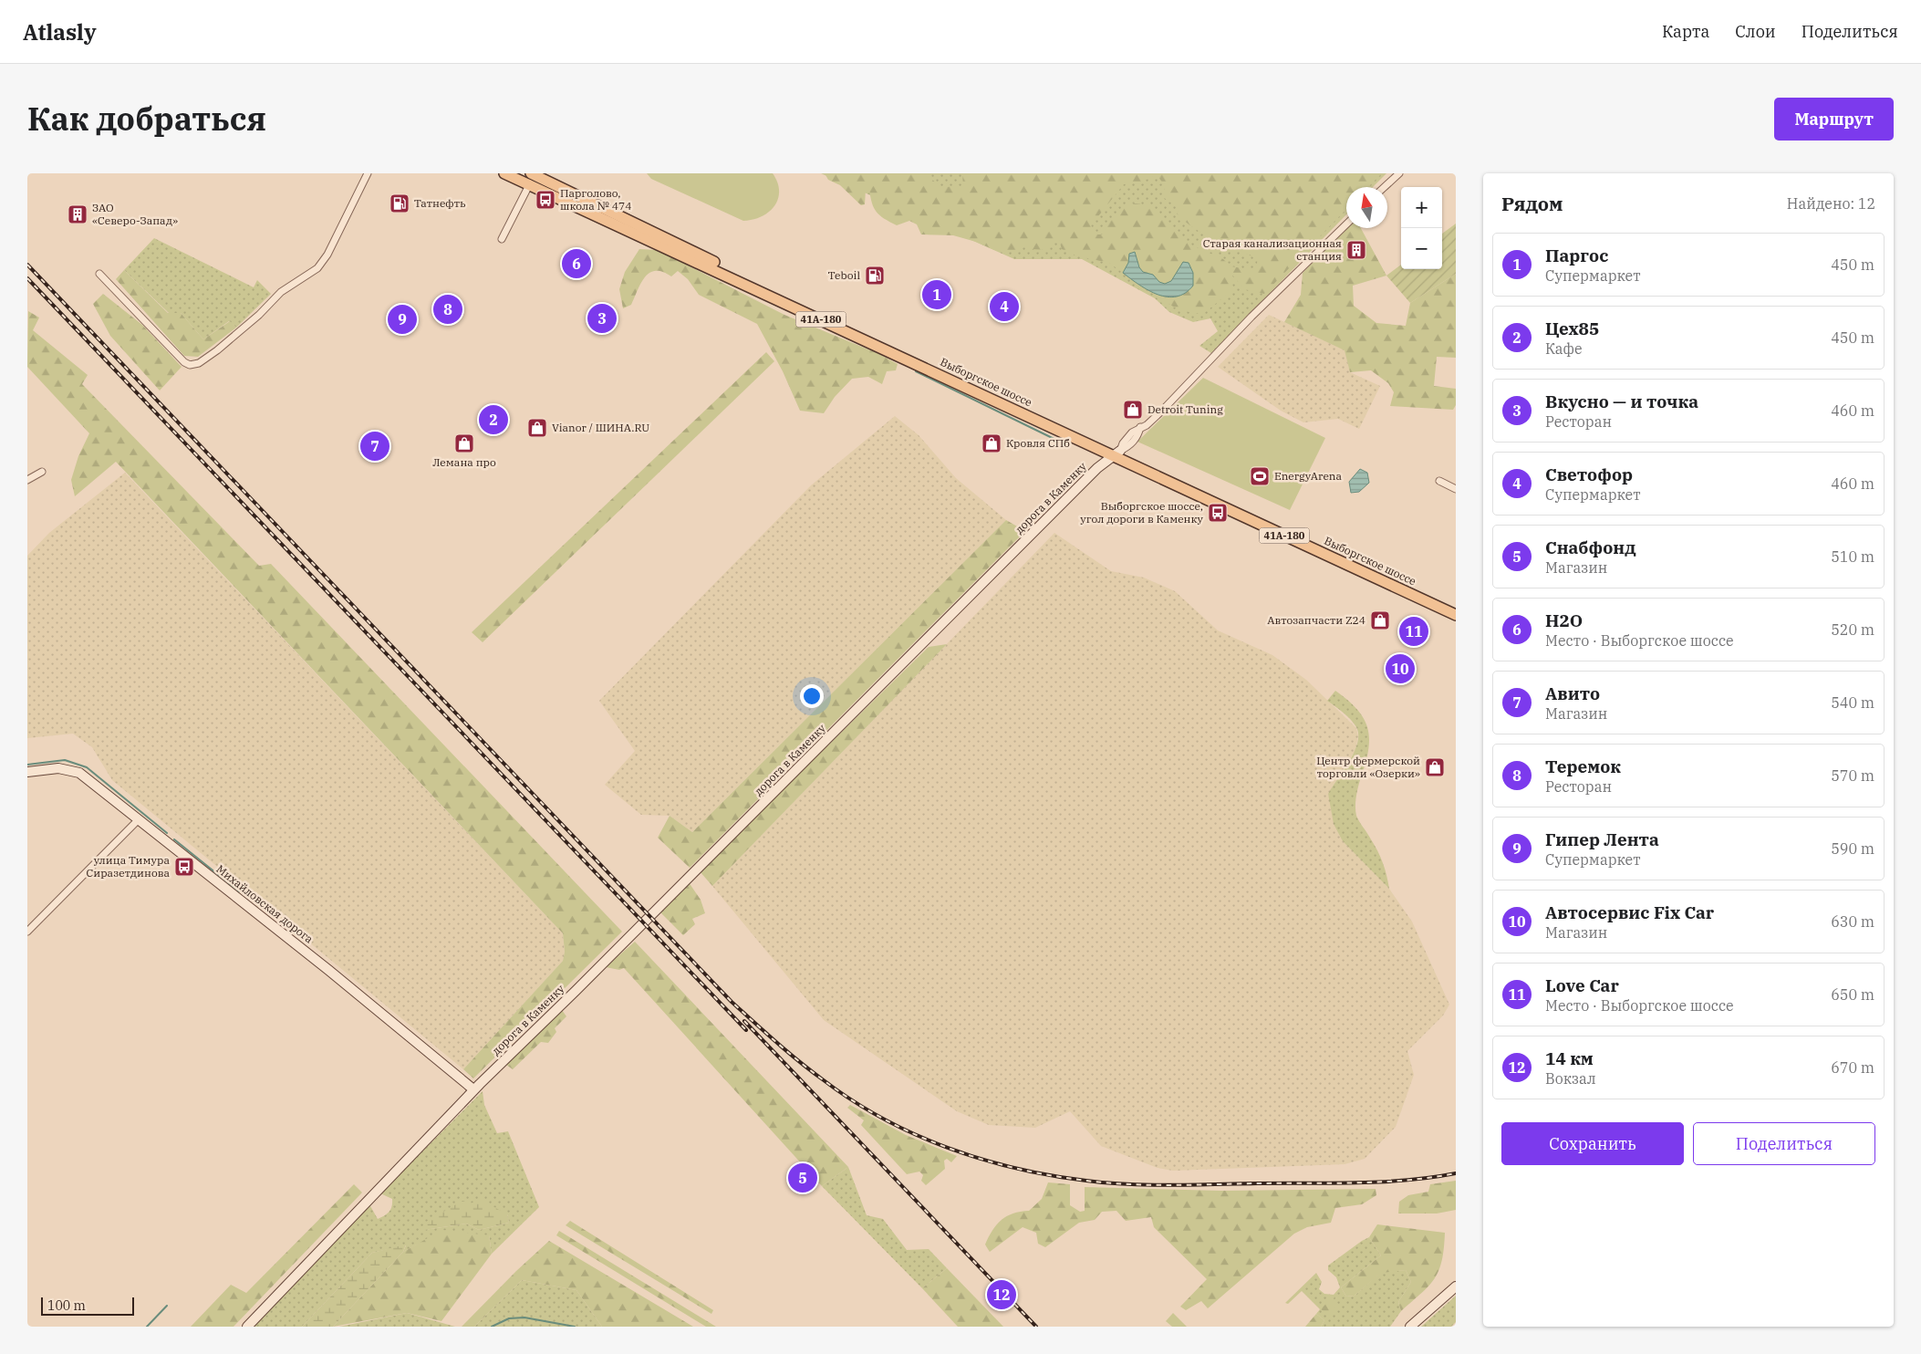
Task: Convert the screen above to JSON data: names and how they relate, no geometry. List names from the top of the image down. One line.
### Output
{"streets":{"main road":["41А-180","Выборгское шоссе"],"street":["дорога в Каменку","Михайловская дорога"]},"crossings":[["Выборгское шоссе","дорога в Каменку"],["дорога в Каменку","Михайловская дорога"]],"places":{"bus stop":["Парголово, школа № 474","Выборгское шоссе, угол дороги в Каменку","улица Тимура Сиразетдинова"],"fuel station":["Татнефть","Teboil"],"building":["ЗАО «Северо-Запад»","Старая канализационная станция"],"shop":["Detroit Tuning","Vianor / ШИНА.RU","Лемана про","Кровля СПб","Автозапчасти Z24","Центр фермерской торговли «Озерки»"],"sports":["EnergyArena"]},"scale_bar":"100 m","north":"top","page":{"header":"Atlasly","nav":["Карта","Слои","Поделиться"],"title":"Как добраться","buttons":["Маршрут",["Сохранить","Поделиться"]],"heading":["Рядом","Найдено: 12"],"map_buttons":["+","−"],"list":[{"mark":"1","name":"Паргос","note":"Супермаркет","value":"450 m"},{"mark":"2","name":"Цех85","note":"Кафе","value":"450 m"},{"mark":"3","name":"Вкусно — и точка","note":"Ресторан","value":"460 m"},{"mark":"4","name":"Светофор","note":"Супермаркет","value":"460 m"},{"mark":"5","name":"Снабфонд","note":"Магазин","value":"510 m"},{"mark":"6","name":"H2O","note":"Место · Выборгское шоссе","value":"520 m"},{"mark":"7","name":"Авито","note":"Магазин","value":"540 m"},{"mark":"8","name":"Теремок","note":"Ресторан","value":"570 m"},{"mark":"9","name":"Гипер Лента","note":"Супермаркет","value":"590 m"},{"mark":"10","name":"Автосервис Fix Car","note":"Магазин","value":"630 m"},{"mark":"11","name":"Love Car","note":"Место · Выборгское шоссе","value":"650 m"},{"mark":"12","name":"14 км","note":"Вокзал","value":"670 m"}],"pins":["6","1","4","8","3","9","2","7","11","10","5","12"],"scale":"100 m"}}
